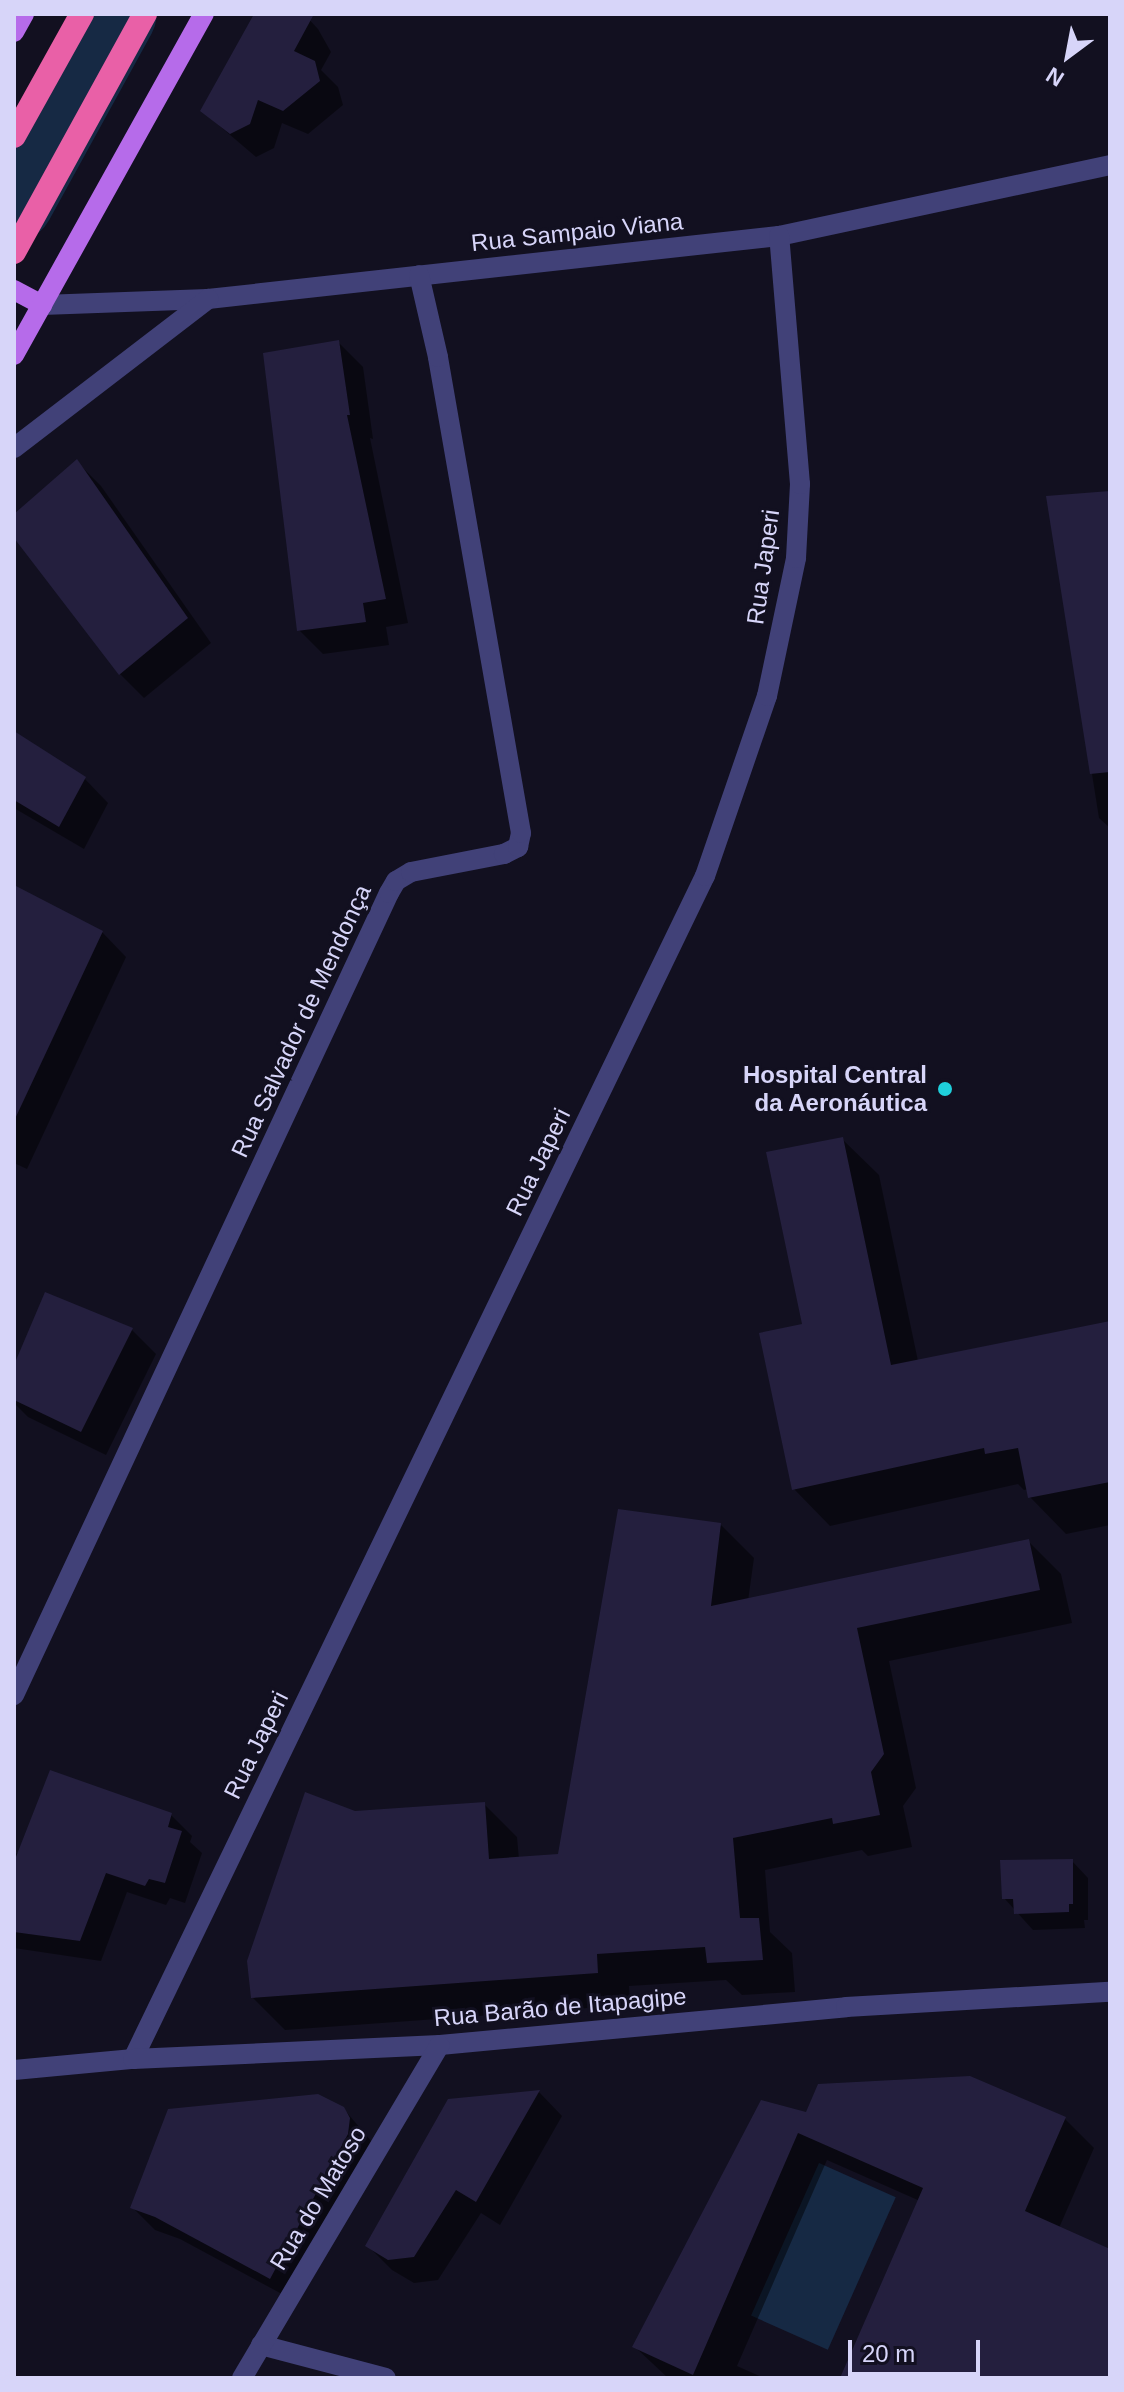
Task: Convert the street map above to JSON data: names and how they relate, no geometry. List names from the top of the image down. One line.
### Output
{"streets":{"street":["Rua Sampaio Viana","Rua Japeri","Rua Salvador de Mendonça","Rua Barão de Itapagipe","Rua do Matoso"]},"crossings":[["Rua Sampaio Viana","Rua Japeri"],["Rua Sampaio Viana","Rua Salvador de Mendonça"],["Rua Japeri","Rua Barão de Itapagipe"],["Rua Barão de Itapagipe","Rua do Matoso"]],"places":["Hospital Central da Aeronáutica"],"scale_bar":"20 m","north":"bottom left"}
